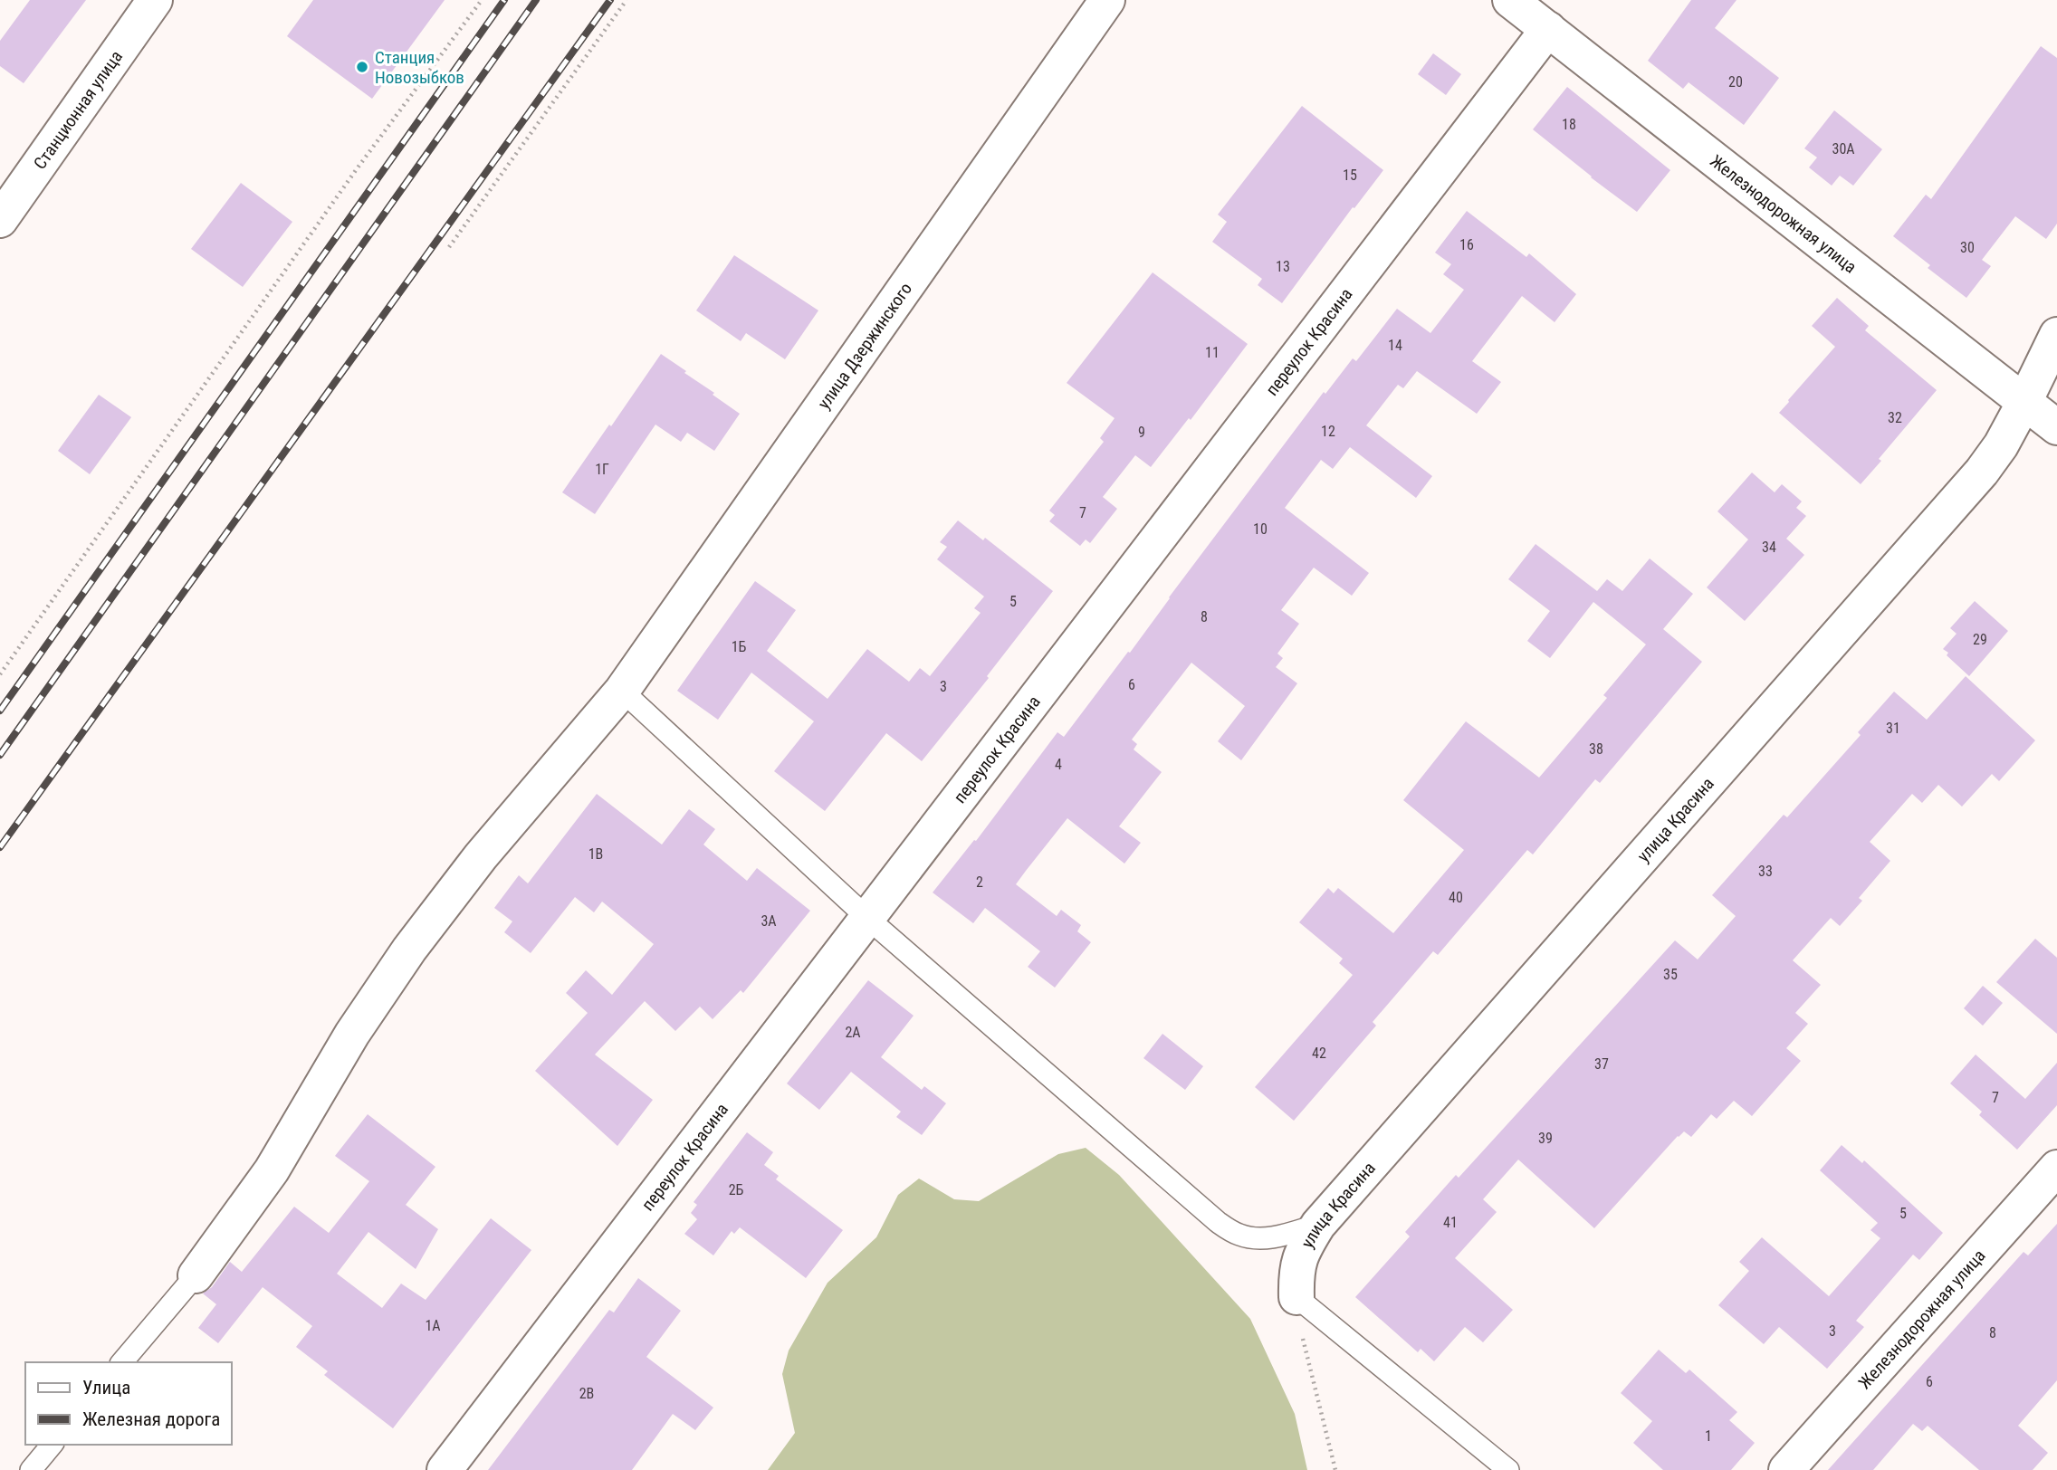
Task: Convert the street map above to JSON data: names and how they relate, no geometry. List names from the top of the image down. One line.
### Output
{"streets":{"street":["Станционная улица","Железнодорожная улица","переулок Красина","улица Дзержинского","улица Красина"]},"crossings":[["Железнодорожная улица","переулок Красина"],["Железнодорожная улица","улица Красина"]],"places":["Станция Новозыбков"],"house_numbers":["20","18","30А","15","16","30","13","14","11","32","12","9","1Г","7","10","34","5","8","29","1Б","6","3","31","38","4","1В","33","2","40","3А","35","2А","42","37","7","39","2Б","5","41","1А","3","8","6","2В","1"],"legend":["Улица","Железная дорога"]}
